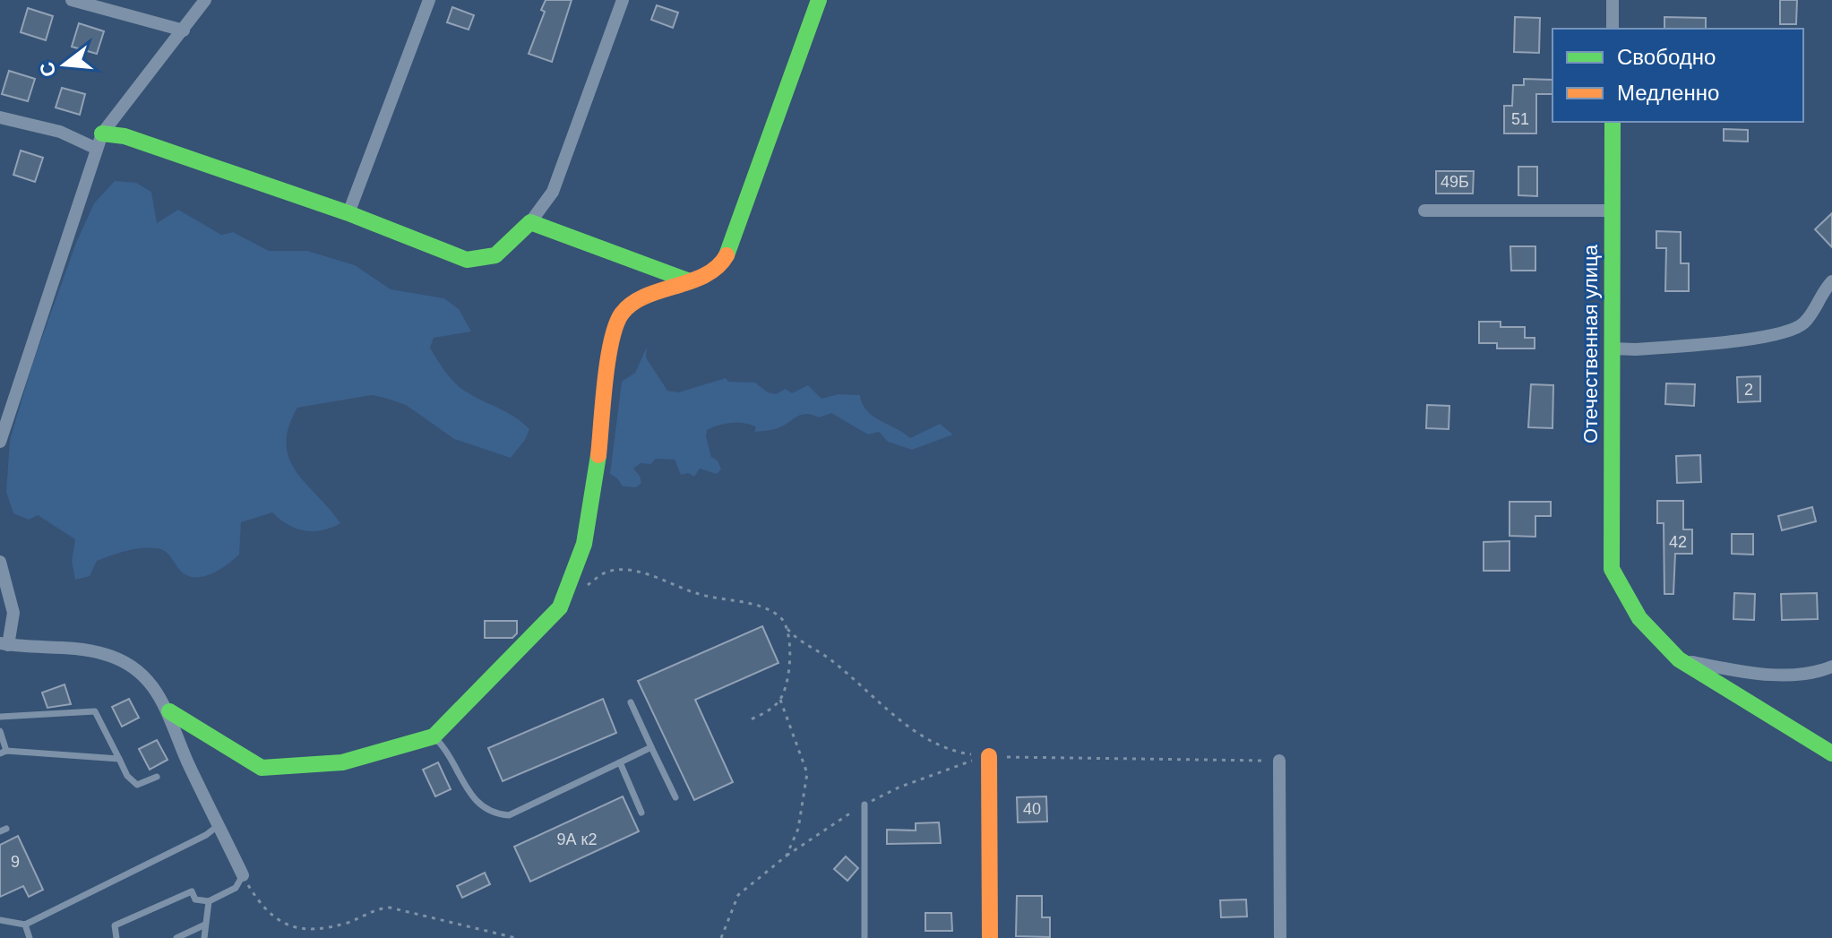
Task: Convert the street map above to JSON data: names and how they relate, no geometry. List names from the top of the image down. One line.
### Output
{"streets":{"street":["Отечественная улица"]},"house_numbers":["51","49Б","2","42","40","9А к2","9"],"legend":["Свободно","Медленно"],"north":"left"}
